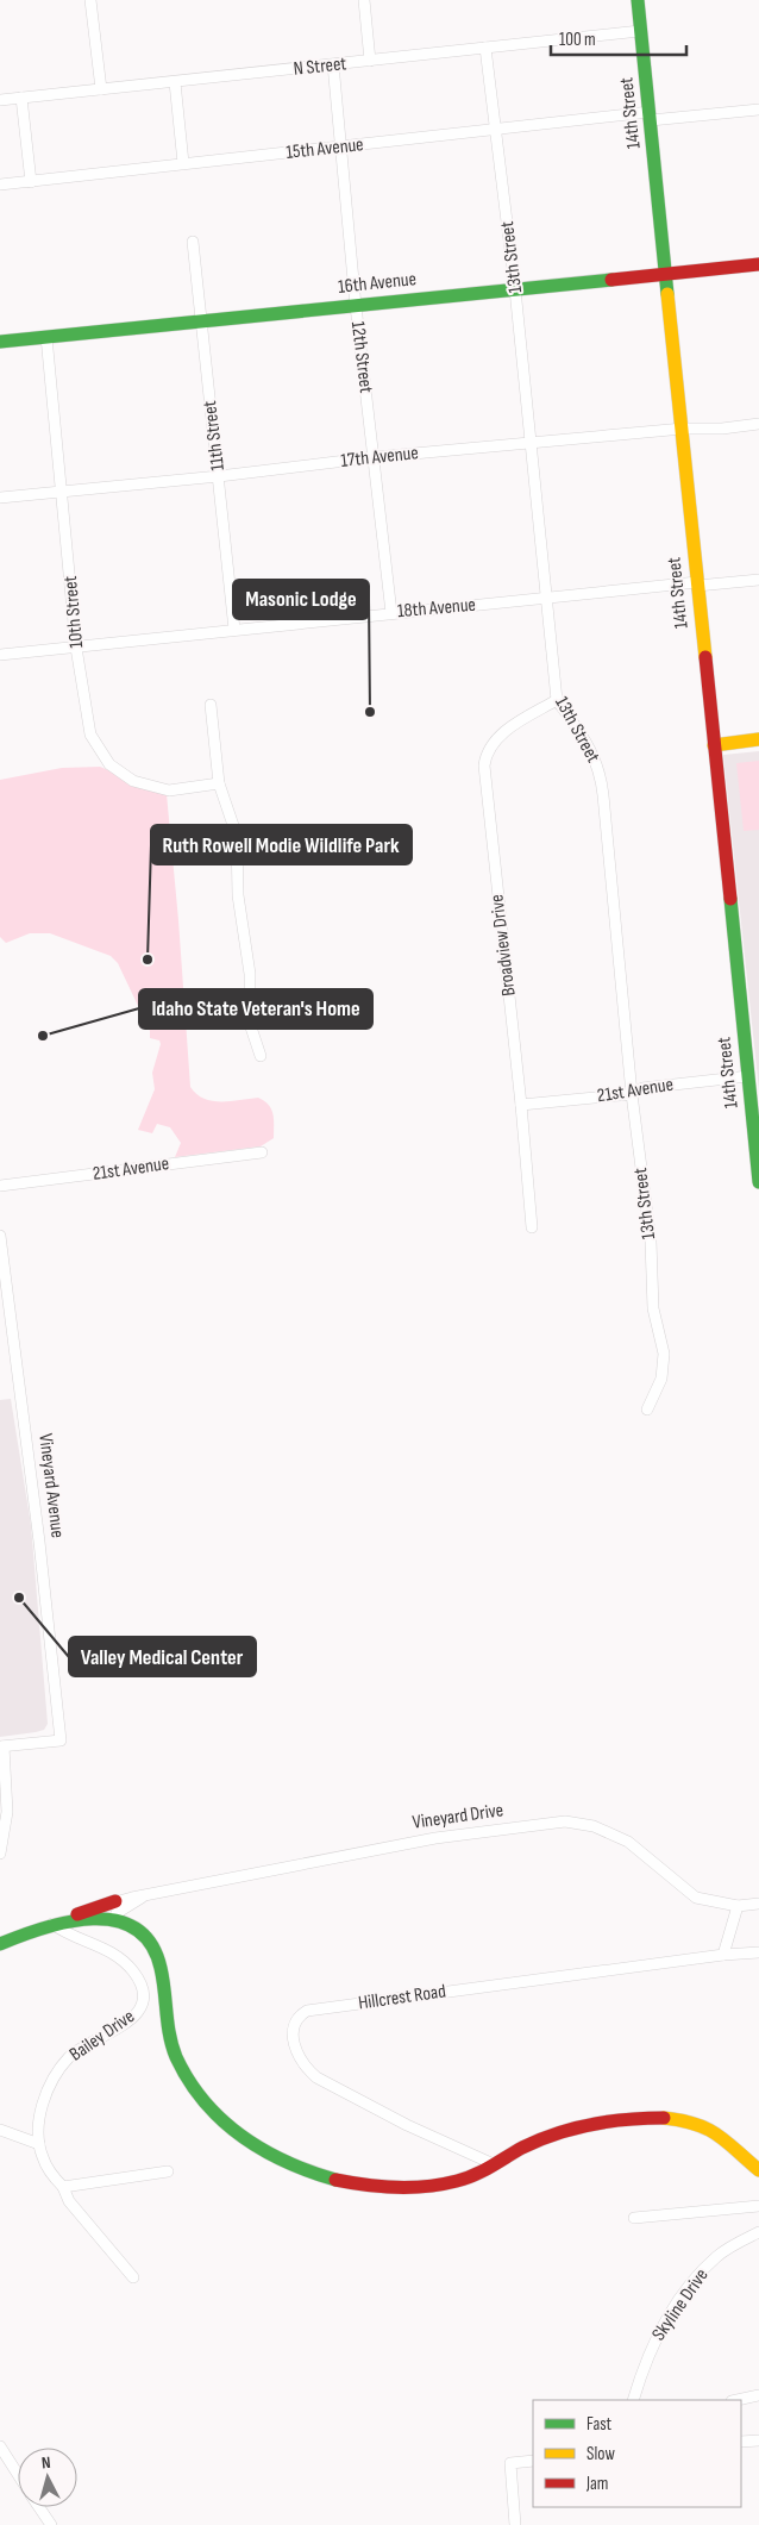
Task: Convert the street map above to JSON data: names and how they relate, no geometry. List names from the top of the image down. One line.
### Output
{"streets":{"street":["N Street","14th Street","15th Avenue","13th Street","16th Avenue","12th Street","11th Street","17th Avenue","18th Avenue","10th Street","Broadview Drive","21st Avenue","Vineyard Avenue","Vineyard Drive","Hillcrest Road","Bailey Drive","Skyline Drive"]},"crossings":[["N Street","14th Street"],["N Street","13th Street"],["N Street","12th Street"],["14th Street","15th Avenue"],["14th Street","16th Avenue"],["14th Street","17th Avenue"],["14th Street","18th Avenue"],["14th Street","21st Avenue"],["15th Avenue","13th Street"],["15th Avenue","12th Street"],["13th Street","16th Avenue"],["13th Street","17th Avenue"],["13th Street","18th Avenue"],["13th Street","Broadview Drive"],["13th Street","21st Avenue"],["16th Avenue","12th Street"],["16th Avenue","11th Street"],["16th Avenue","10th Street"],["12th Street","17th Avenue"],["12th Street","18th Avenue"],["11th Street","17th Avenue"],["11th Street","18th Avenue"],["17th Avenue","10th Street"],["18th Avenue","10th Street"],["Broadview Drive","21st Avenue"]],"places":["Masonic Lodge","Ruth Rowell Modie Wildlife Park","Idaho State Veteran's Home","Valley Medical Center"],"legend":["Fast","Slow","Jam"],"scale_bar":"100 m","north":"top"}
